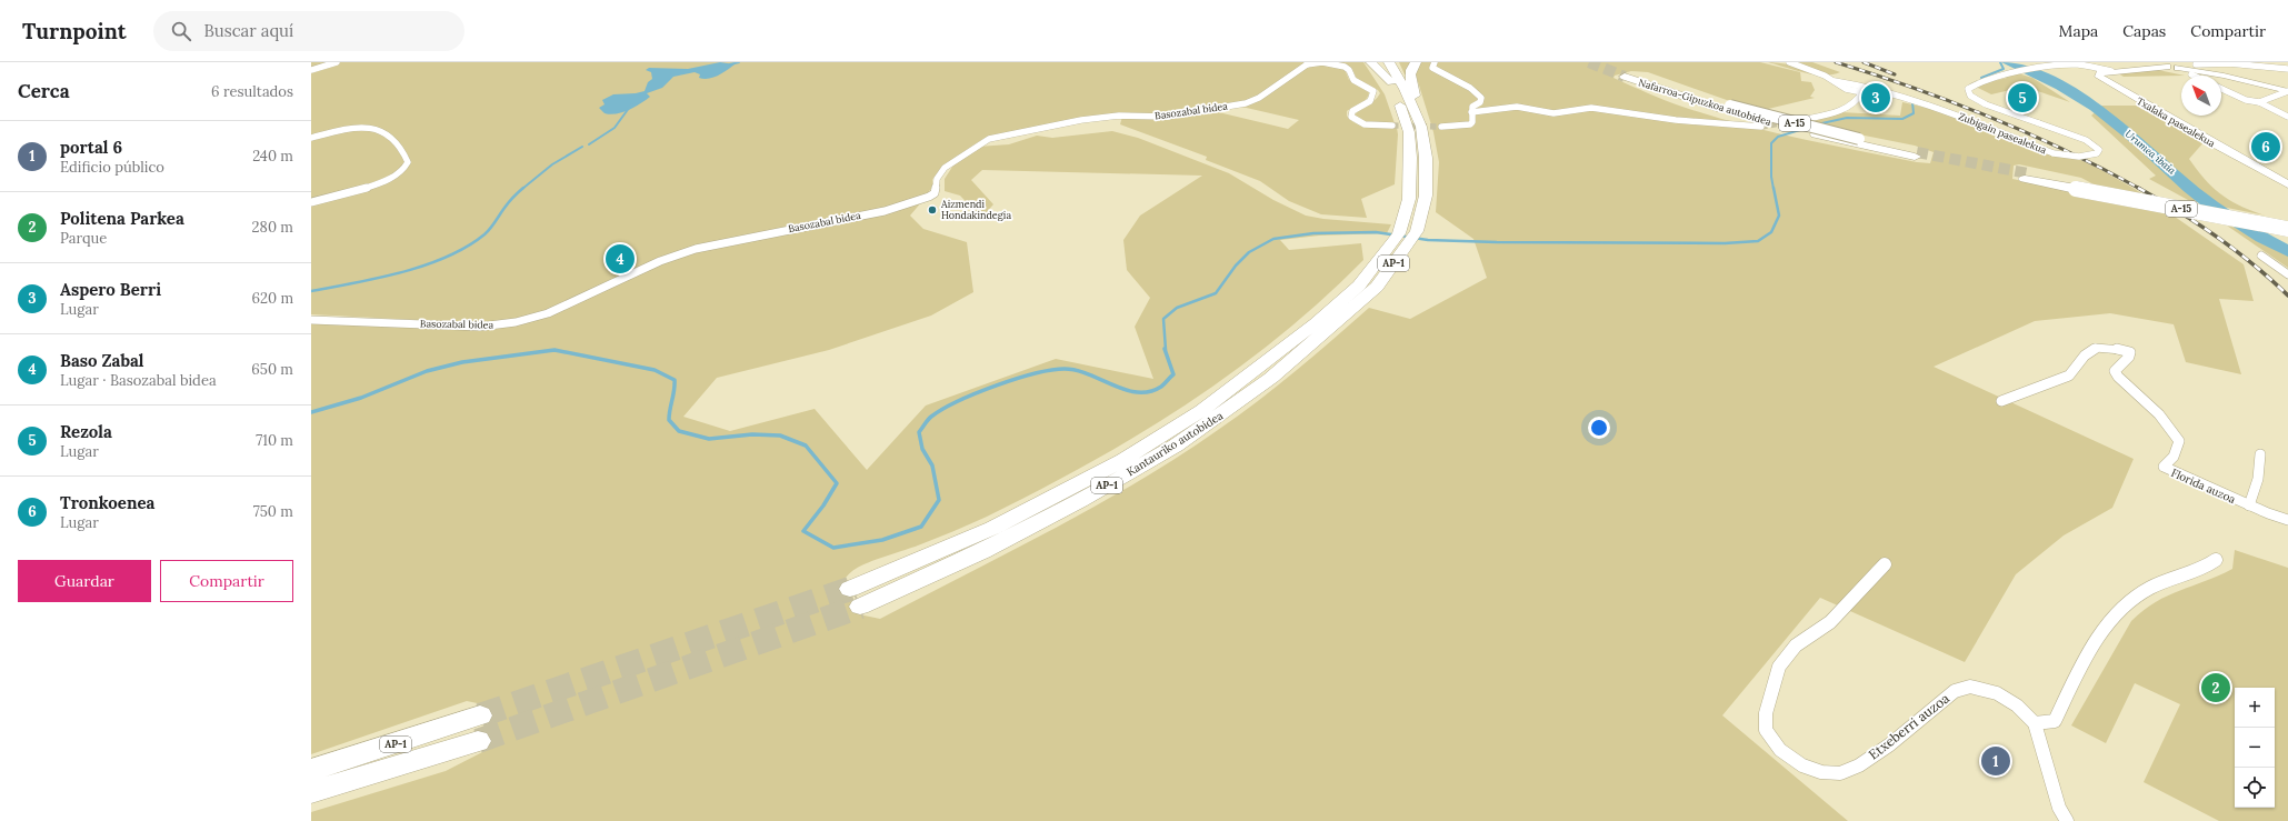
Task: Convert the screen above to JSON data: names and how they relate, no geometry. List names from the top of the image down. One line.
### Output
{"streets":{"highway":["Nafarroa-Gipuzkoa autobidea","A-15","AP-1","Kantauriko autobidea"],"main road":["Txalaka pasealekua"],"street":["Basozabal bidea","Zubigain pasealekua","Florida auzoa","Etxeberri auzoa"]},"crossings":[["AP-1","Kantauriko autobidea"]],"water":["Urumea ibaia"],"places":["Aizmendi Hondakindegia"],"north":"top left","page":{"header":"Turnpoint","search":"Buscar aquí","nav":["Mapa","Capas","Compartir"],"heading":["Cerca","6 resultados"],"pins":["3","5","6","4","2","1"],"list":[{"mark":"1","name":"portal 6","note":"Edificio público","value":"240 m"},{"mark":"2","name":"Politena Parkea","note":"Parque","value":"280 m"},{"mark":"3","name":"Aspero Berri","note":"Lugar","value":"620 m"},{"mark":"4","name":"Baso Zabal","note":"Lugar · Basozabal bidea","value":"650 m"},{"mark":"5","name":"Rezola","note":"Lugar","value":"710 m"},{"mark":"6","name":"Tronkoenea","note":"Lugar","value":"750 m"}],"buttons":["Guardar","Compartir"],"map_buttons":["+","−"]}}
